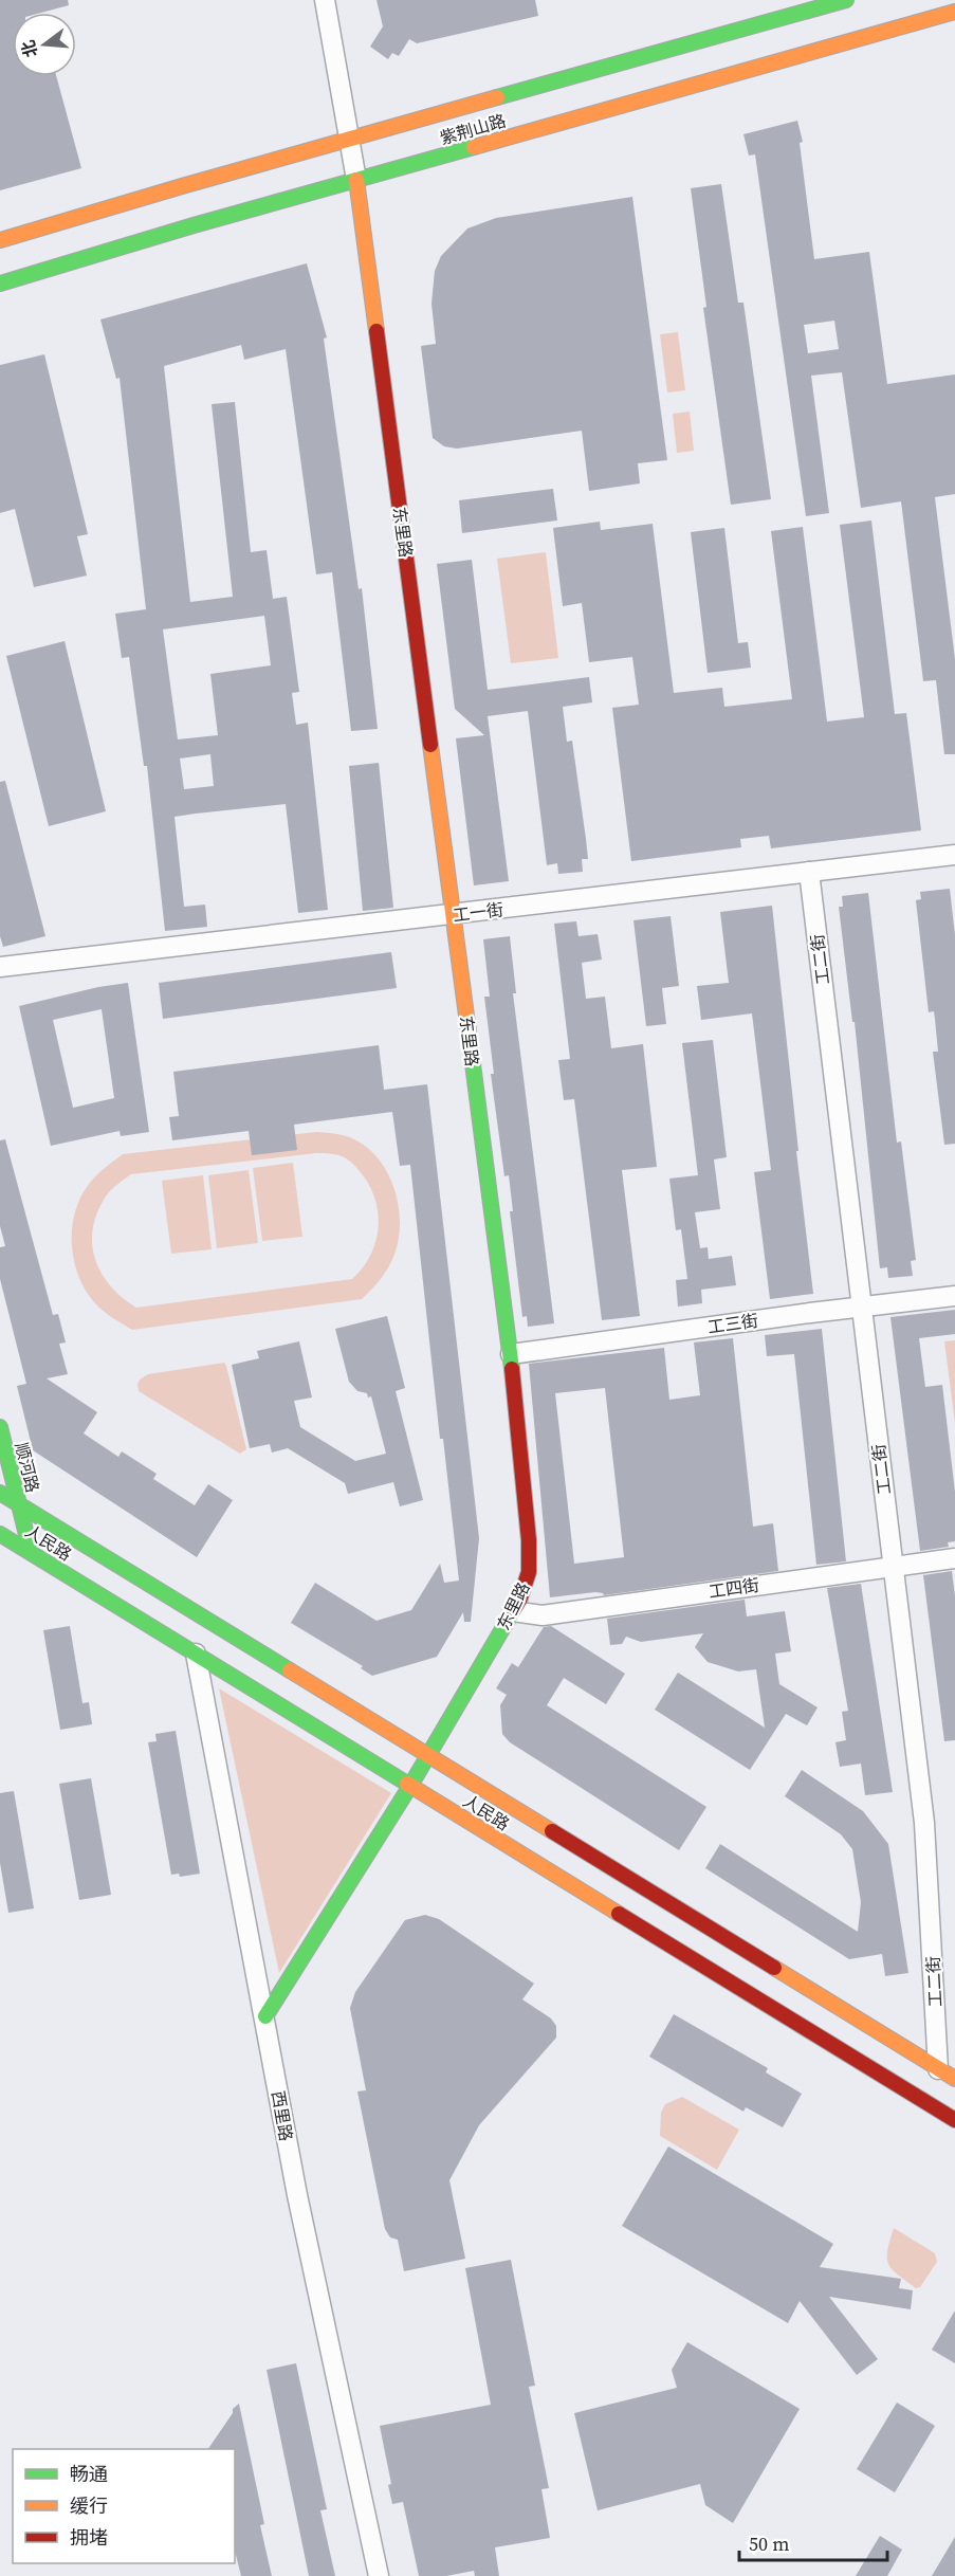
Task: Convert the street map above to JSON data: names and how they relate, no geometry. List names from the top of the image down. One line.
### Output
{"streets":{"main road":["紫荆山路","东里路","顺河路","人民路"],"street":["工一街","工二街","工三街","工四街","西里路"]},"crossings":[["紫荆山路","东里路"],["东里路","工一街"],["东里路","工三街"],["东里路","人民路"],["东里路","工四街"],["东里路","西里路"],["工一街","工二街"],["工二街","工三街"],["工二街","人民路"],["工二街","工四街"],["顺河路","人民路"],["人民路","西里路"]],"legend":["畅通","缓行","拥堵"],"scale_bar":"50 m","north":"left"}
